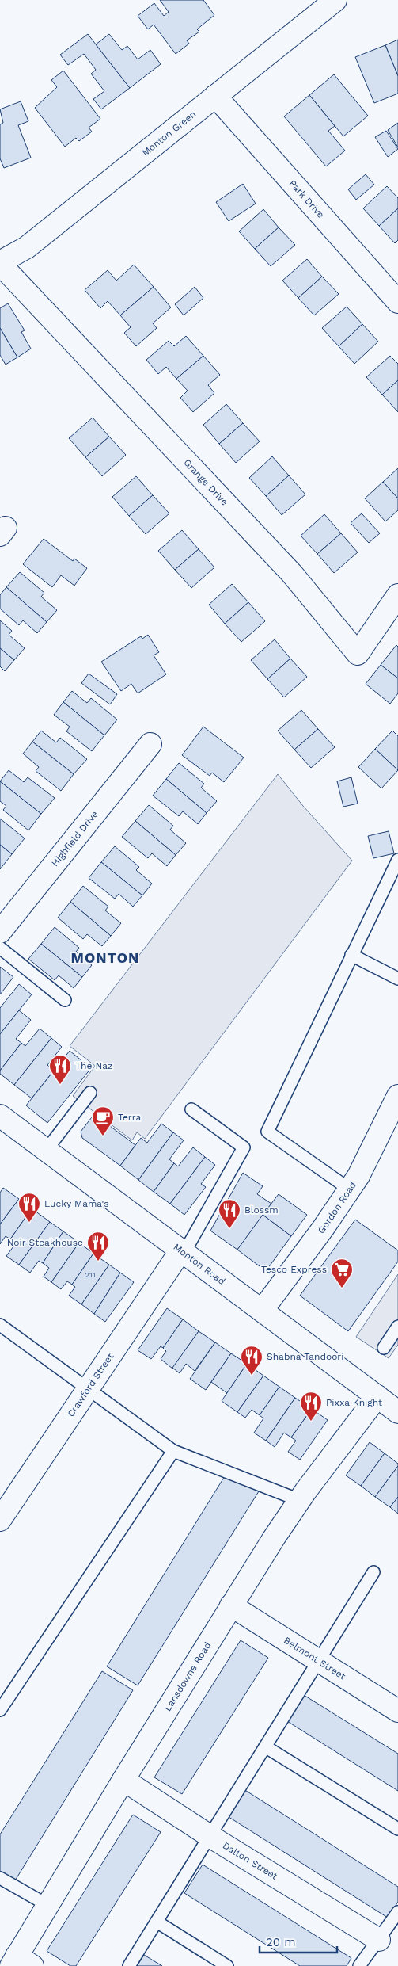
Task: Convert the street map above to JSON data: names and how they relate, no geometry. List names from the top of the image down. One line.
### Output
{"streets":{"street":["Monton Green","Park Drive","Grange Drive","Highfield Drive","Gordon Road","Monton Road","Crawford Street","Belmont Street","Lansdowne Road","Dalton Street"]},"crossings":[["Monton Green","Park Drive"],["Monton Green","Grange Drive"],["Gordon Road","Monton Road"],["Monton Road","Crawford Street"],["Monton Road","Lansdowne Road"],["Belmont Street","Lansdowne Road"],["Lansdowne Road","Dalton Street"]],"districts":["MONTON"],"places":{"restaurant":["The Naz","Lucky Mama's","Blossm","Noir Steakhouse","Shabna Tandoori","Pixxa Knight"],"cafe":["Terra"],"supermarket":["Tesco Express"]},"house_numbers":["211"],"scale_bar":"20 m"}
